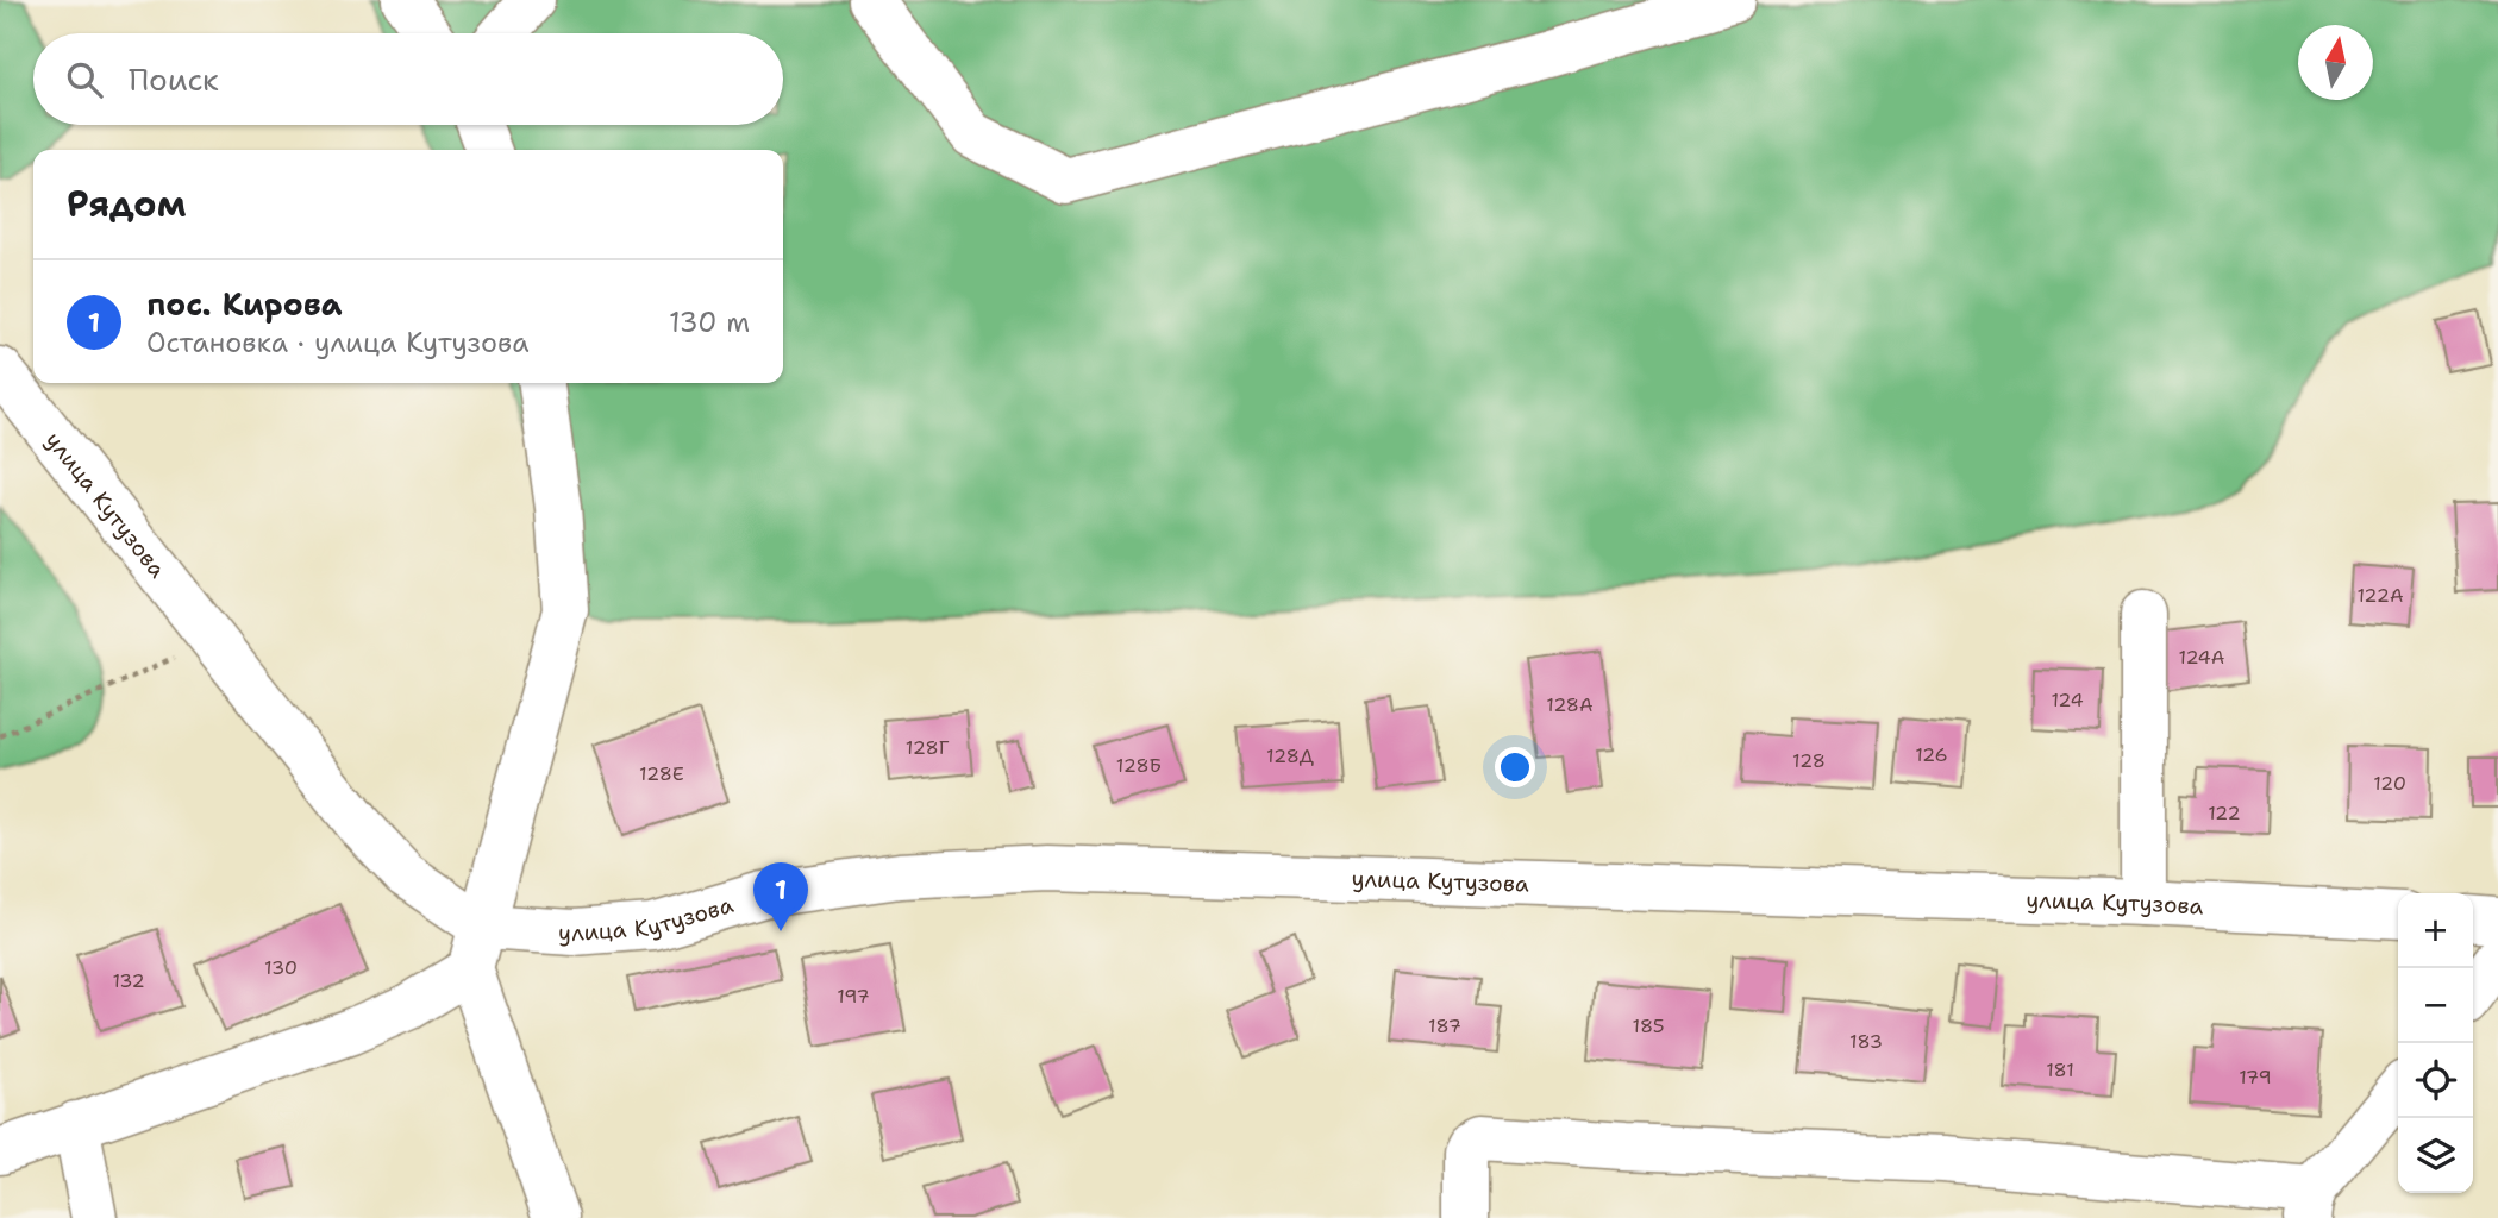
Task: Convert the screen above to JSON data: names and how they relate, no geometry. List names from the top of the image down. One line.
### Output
{"streets":{"main road":["улица Кутузова"]},"house_numbers":["122А","124А","124","128А","128Г","126","128Д","128","128Б","128Е","120","122","130","132","197","187","185","183","181","179"],"north":"top","page":{"search":"Поиск","heading":"Рядом","list":[{"mark":"1","name":"пос. Кирова","note":"Остановка · улица Кутузова","value":"130 m"}],"pins":"1","map_buttons":["+","−"]}}
